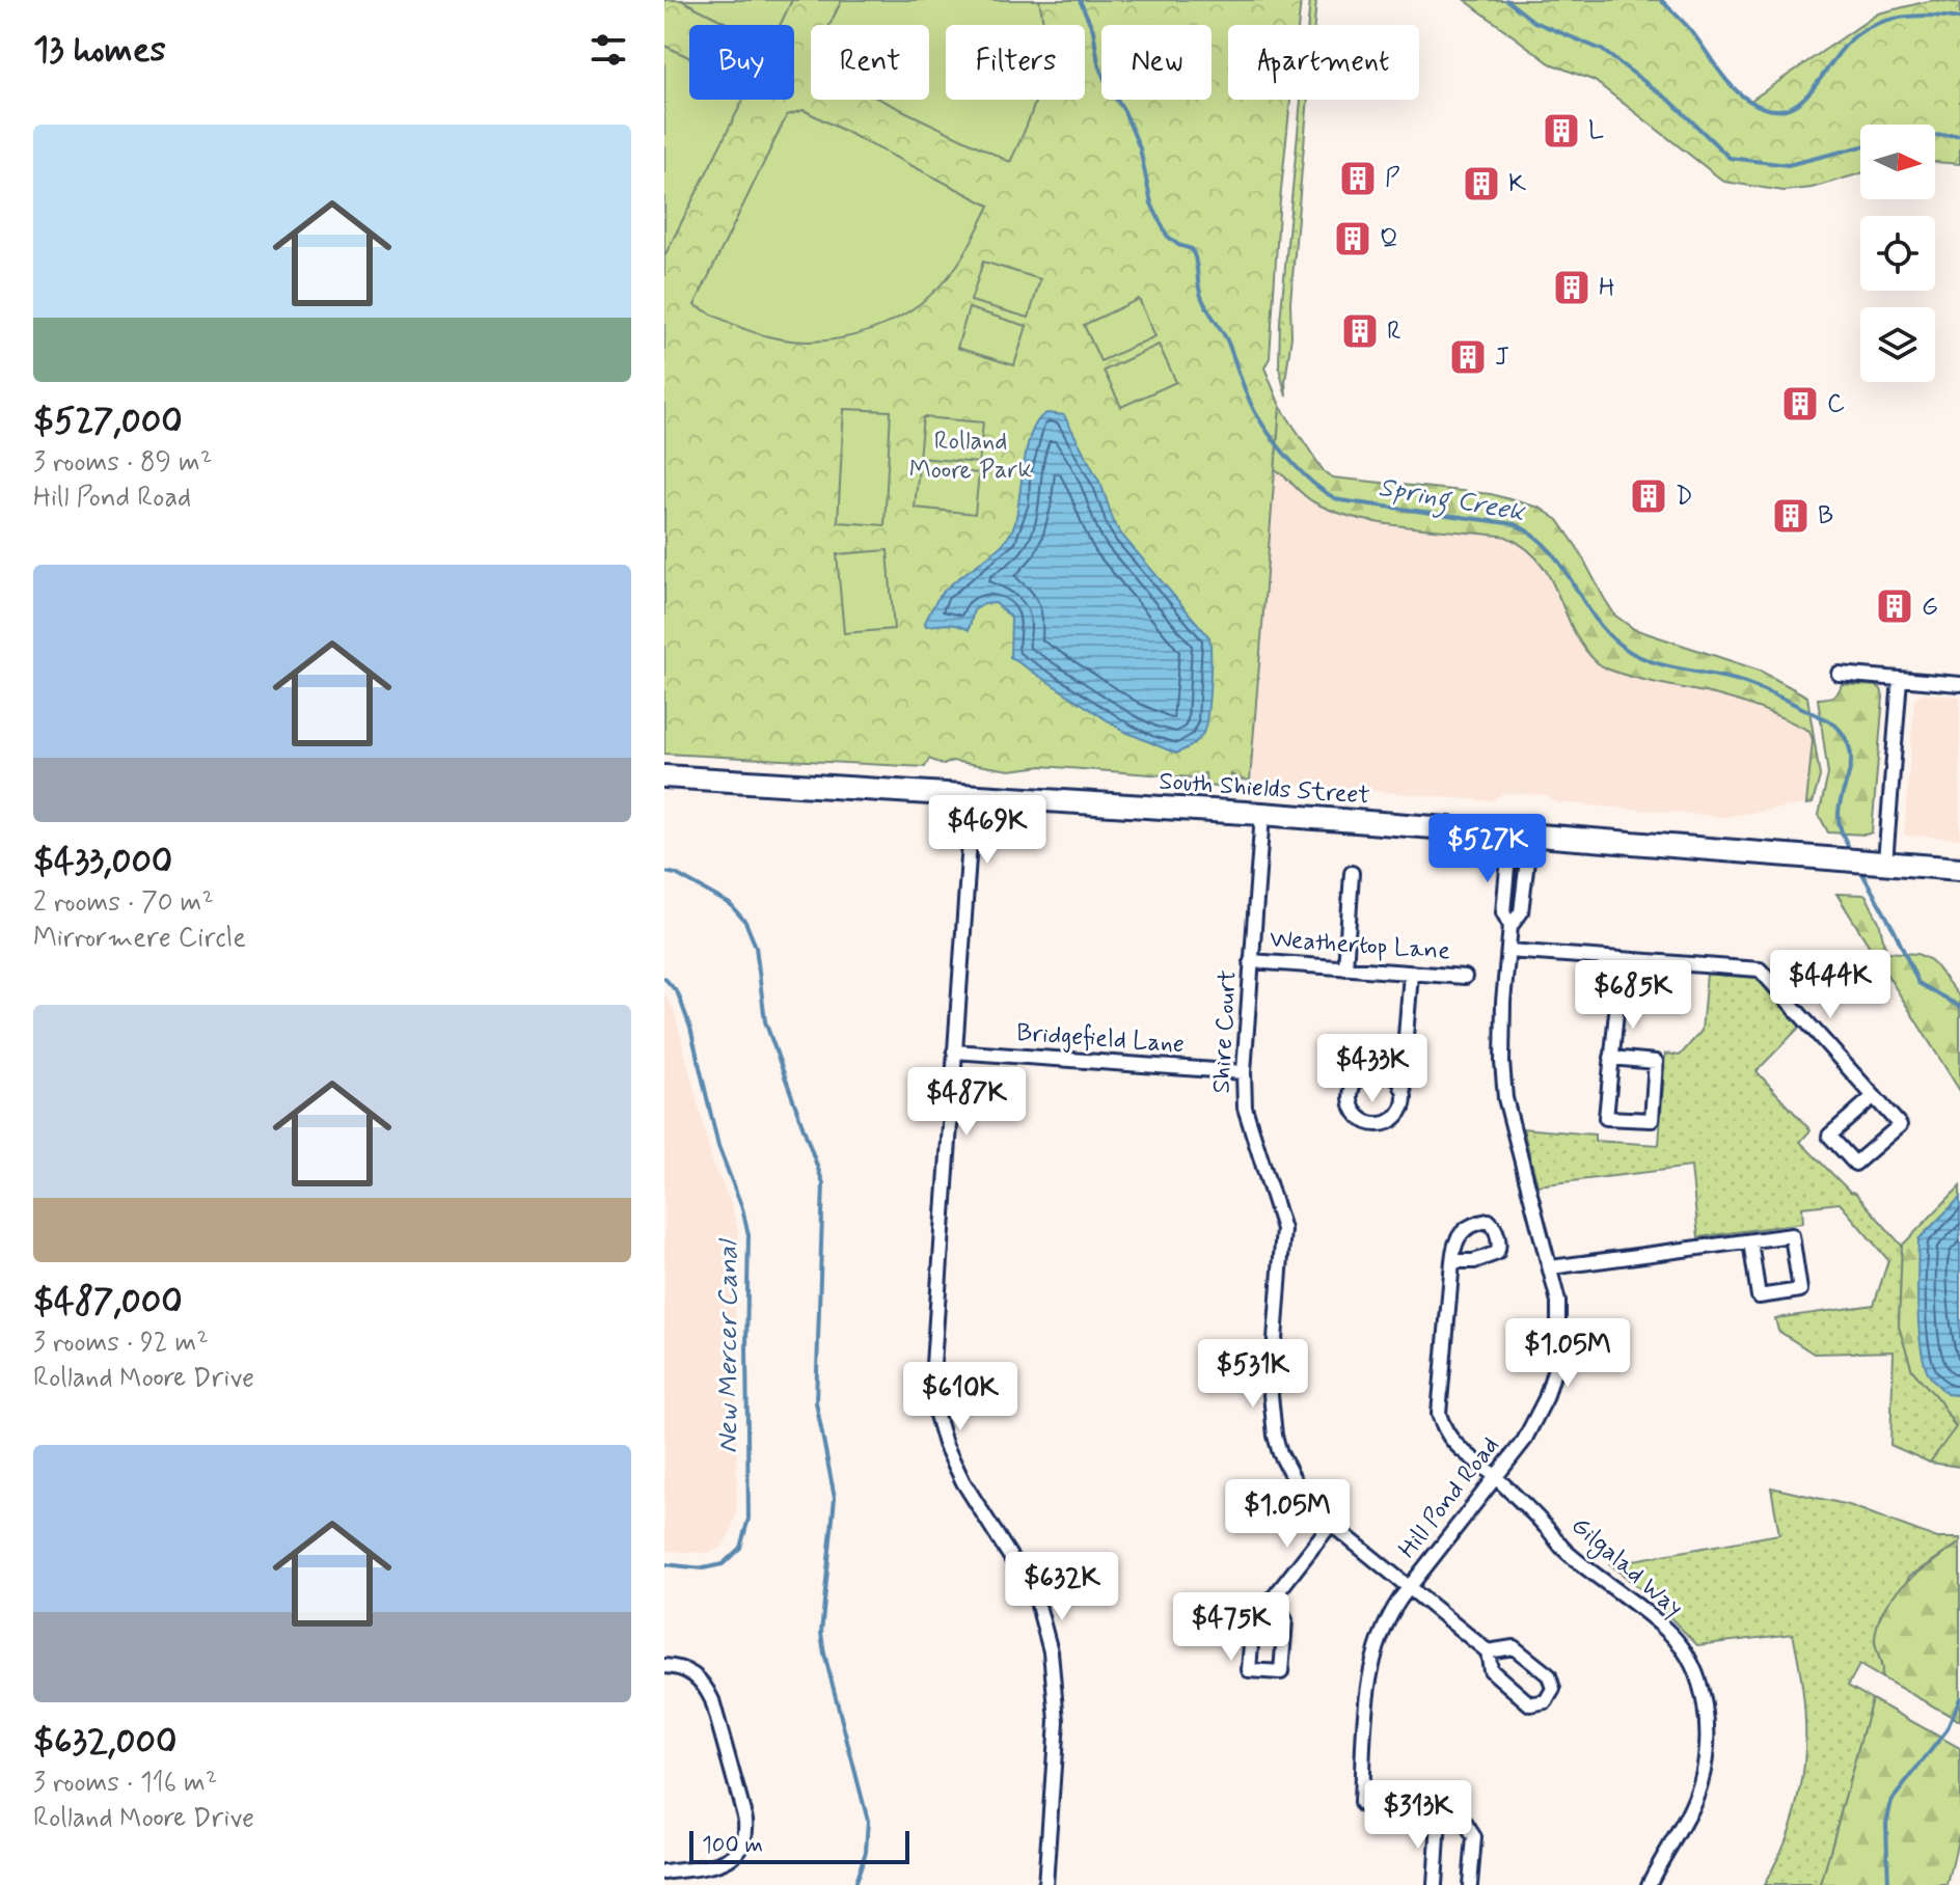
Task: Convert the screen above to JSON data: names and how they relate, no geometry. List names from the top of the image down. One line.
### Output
{"streets":{"main road":["South Shields Street"],"street":["Weathertop Lane","Shire Court","Bridgefield Lane","Hill Pond Road","Gilgalad Way"]},"crossings":[["South Shields Street","Shire Court"],["South Shields Street","Hill Pond Road"],["Weathertop Lane","Shire Court"],["Shire Court","Bridgefield Lane"],["Shire Court","Hill Pond Road"],["Hill Pond Road","Gilgalad Way"]],"water":["Spring Creek","New Mercer Canal"],"parks":["Rolland Moore Park"],"places":{"building":["L","P","K","Q","H","R","J","C","D","B","G"]},"scale_bar":"100 m","north":"right","page":{"heading":"13 homes","chip":["Buy","Rent","Filters","New","Apartment"],"list":[{"name":"$527,000","note":"3 rooms · 89 m² · Hill Pond Road"},{"name":"$433,000","note":"2 rooms · 70 m² · Mirrormere Circle"},{"name":"$487,000","note":"3 rooms · 92 m² · Rolland Moore Drive"},{"name":"$632,000","note":"3 rooms · 116 m² · Rolland Moore Drive"}],"price":["$469K","$527K","$444K","$685K","$433K","$487K","$1.05M","$531K","$610K","$1.05M","$632K","$475K","$313K"],"scale":"100 m"}}
